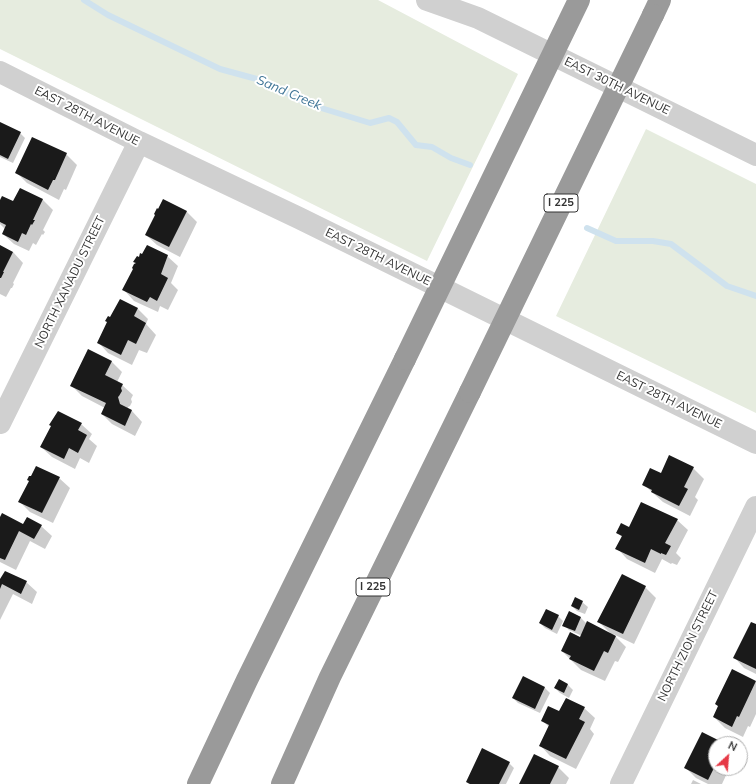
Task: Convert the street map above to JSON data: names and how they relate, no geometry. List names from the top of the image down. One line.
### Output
{"streets":{"highway":["I 225"],"street":["EAST 30TH AVENUE","EAST 28TH AVENUE","NORTH XANADU STREET","NORTH ZION STREET"]},"crossings":[["EAST 28TH AVENUE","NORTH XANADU STREET"]],"water":["Sand Creek"],"north":"top right"}
